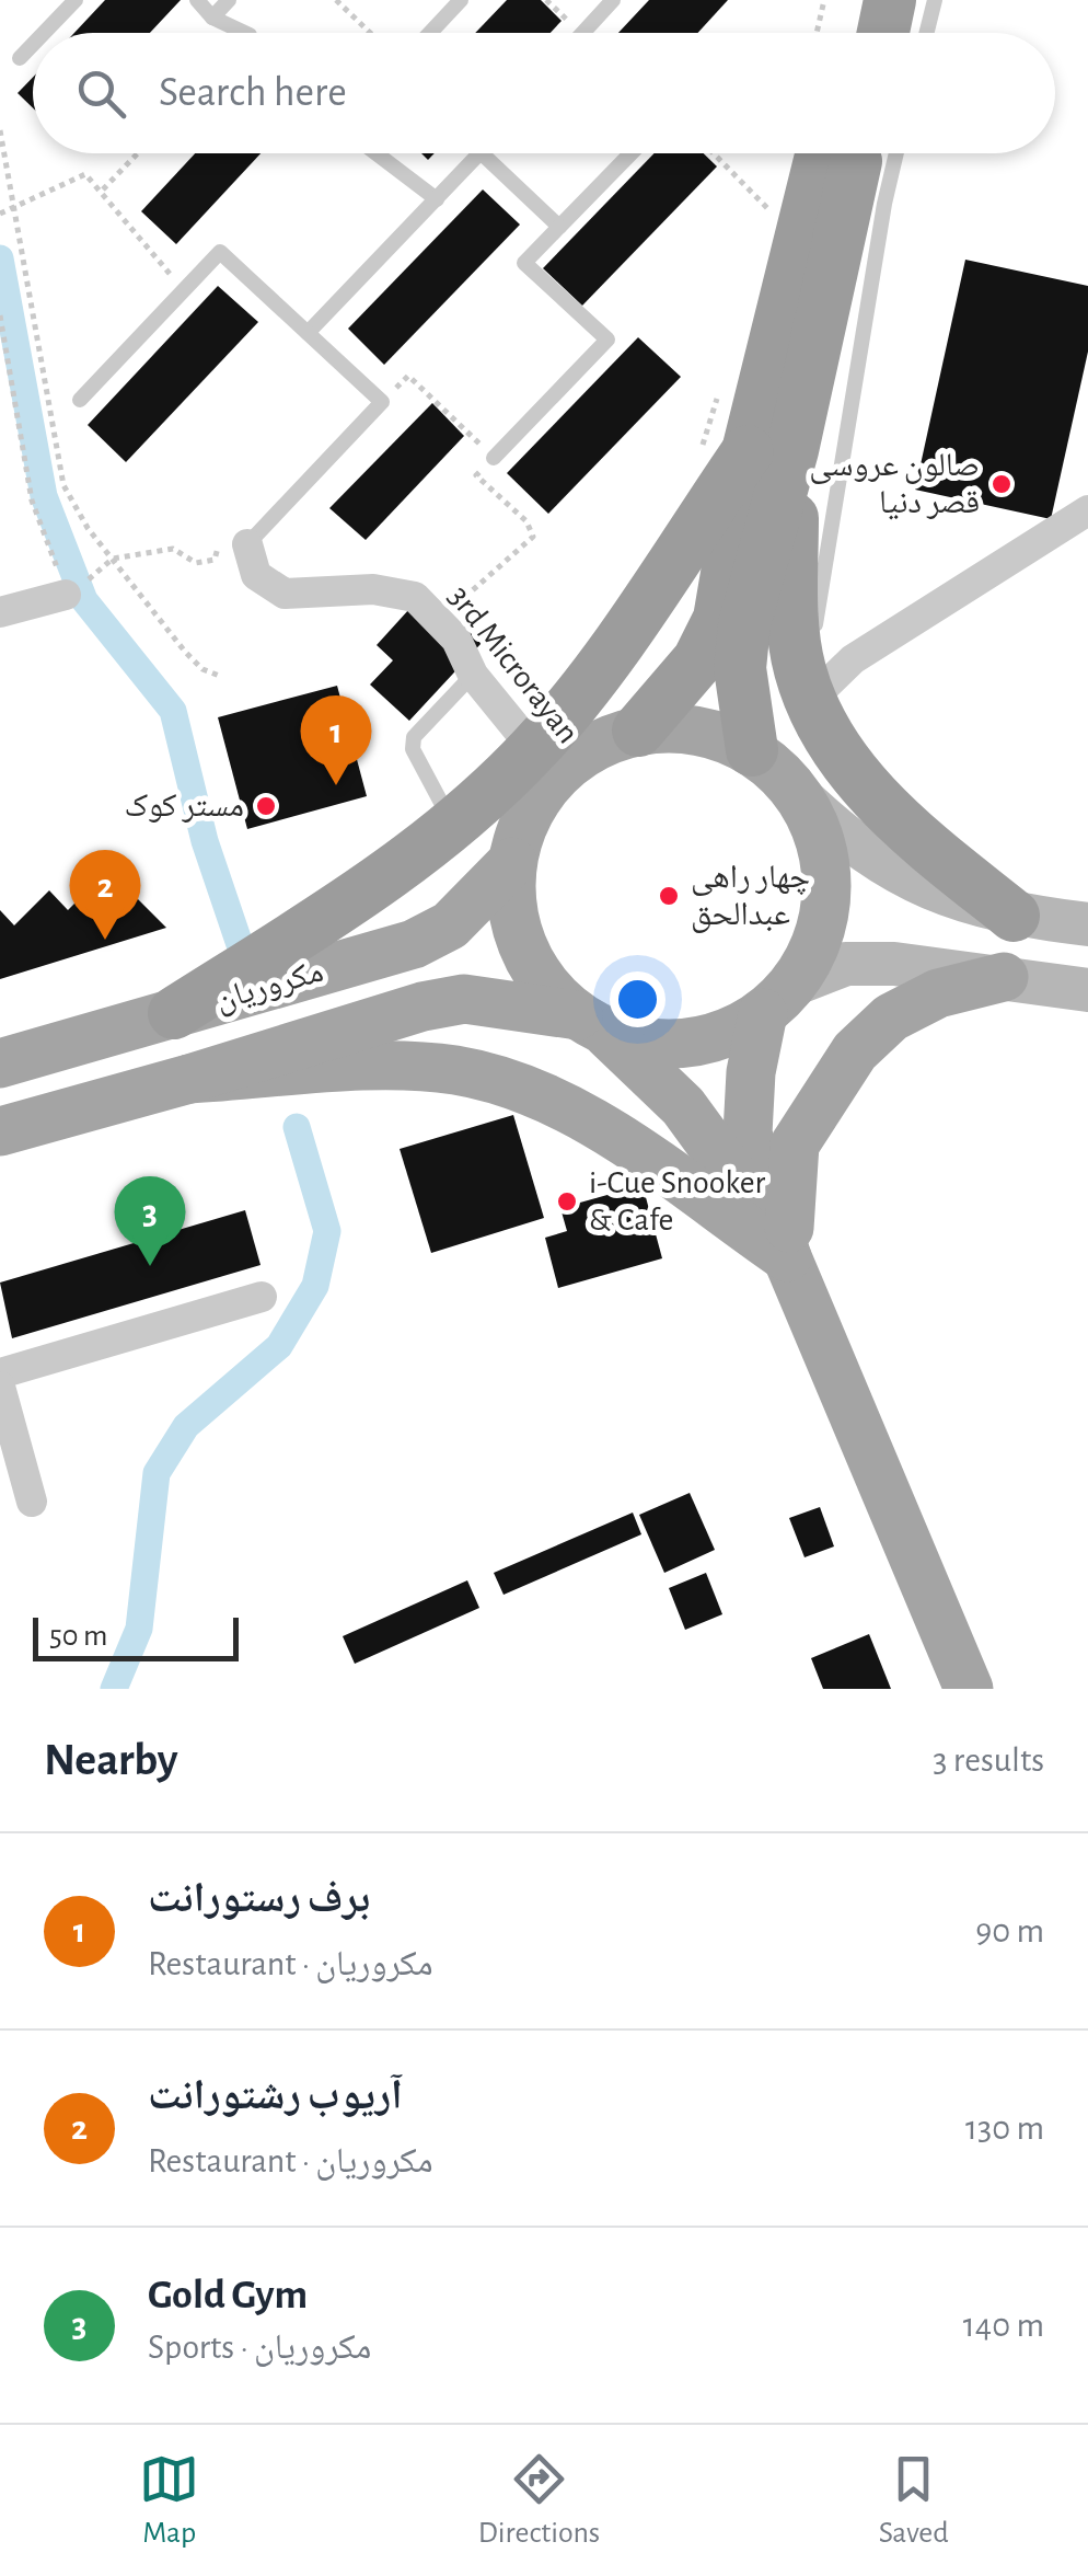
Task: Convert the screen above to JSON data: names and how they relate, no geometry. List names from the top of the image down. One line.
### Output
{"streets":{"main road":["مکروریان"],"street":["3rd Microrayan"]},"crossings":[["3rd Microrayan","مکروریان"]],"places":["صالون عروسی قصر دنیا","مستر کوک","چهار راهی عبدالحق","i-Cue Snooker & Cafe"],"scale_bar":"50 m","page":{"search":"Search here","pins":["1","2","3"],"scale":"50 m","heading":["Nearby","3 results"],"list":[{"mark":"1","name":"برف رستورانت","note":"Restaurant · مکروریان","value":"90 m"},{"mark":"2","name":"آریوب رشتورانت","note":"Restaurant · مکروریان","value":"130 m"},{"mark":"3","name":"Gold Gym","note":"Sports · مکروریان","value":"140 m"}],"nav":["Map","Directions","Saved"]}}
